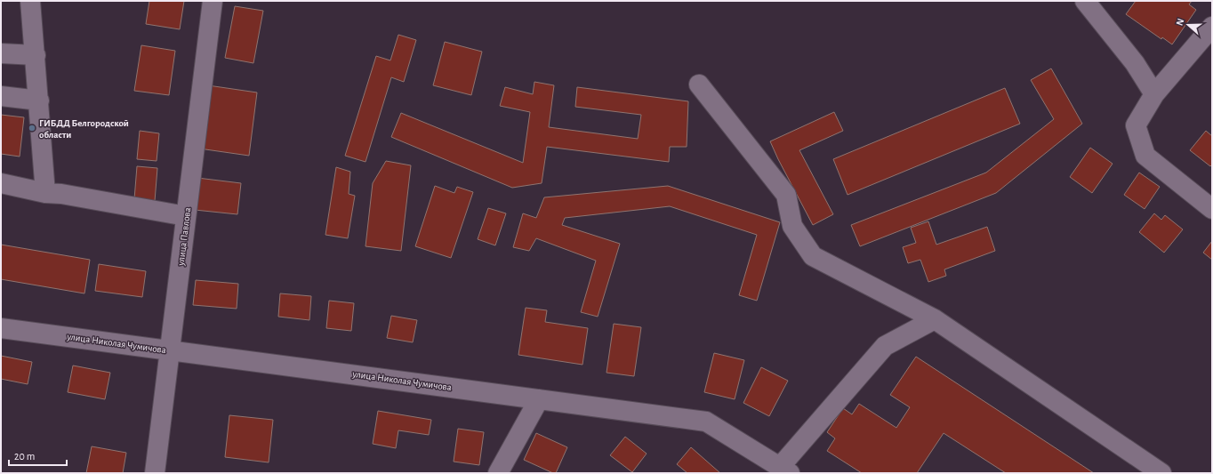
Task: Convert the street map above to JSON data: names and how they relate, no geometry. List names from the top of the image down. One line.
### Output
{"streets":{"street":["улица Павлова","улица Николая Чумичова"]},"crossings":[["улица Павлова","улица Николая Чумичова"]],"places":["ГИБДД Белгородской области"],"scale_bar":"20 m","north":"left"}
